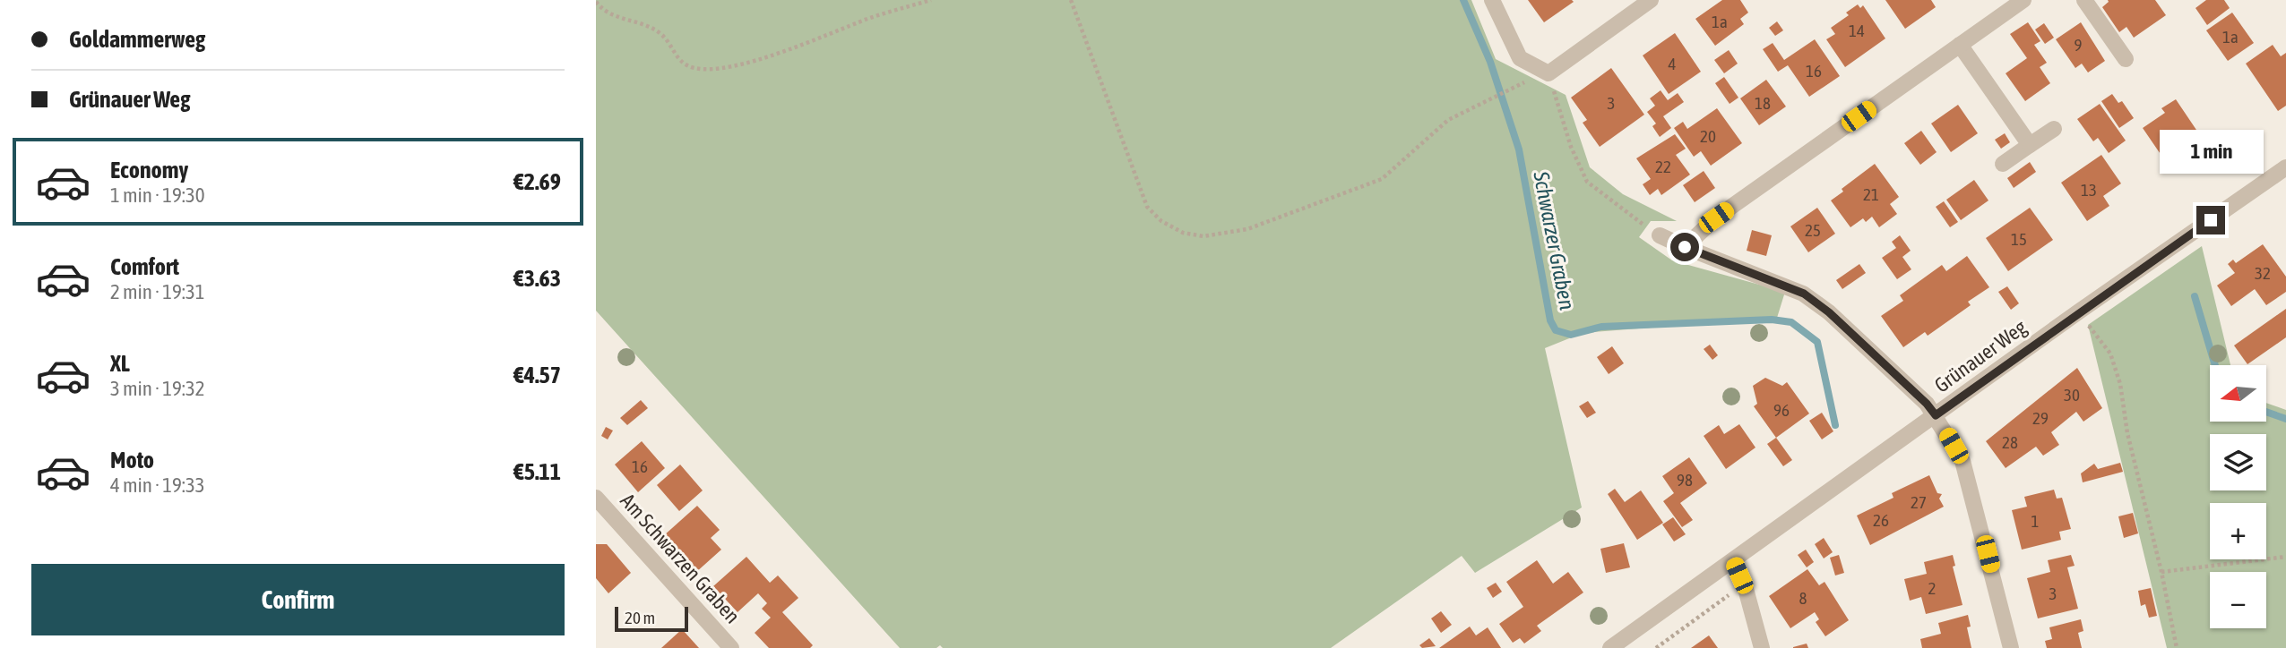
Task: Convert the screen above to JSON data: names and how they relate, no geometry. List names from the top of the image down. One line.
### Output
{"streets":{"street":["Grünauer Weg","Am Schwarzen Graben"]},"water":["Schwarzer Graben"],"house_numbers":["1a","14","1a","9","4","16","3","18","20","22","13","21","25","15","32","30","96","29","28","16","98","27","26","1","2","3","8"],"scale_bar":"20 m","north":"left","page":{"banner":["Goldammerweg","Grünauer Weg"],"bubble":"1 min","list":[{"name":"Economy","note":"1 min · 19:30","value":"€2.69"},{"name":"Comfort","note":"2 min · 19:31","value":"€3.63"},{"name":"XL","note":"3 min · 19:32","value":"€4.57"},{"name":"Moto","note":"4 min · 19:33","value":"€5.11"}],"map_buttons":["+","−"],"buttons":"Confirm","scale":"20 m"}}
